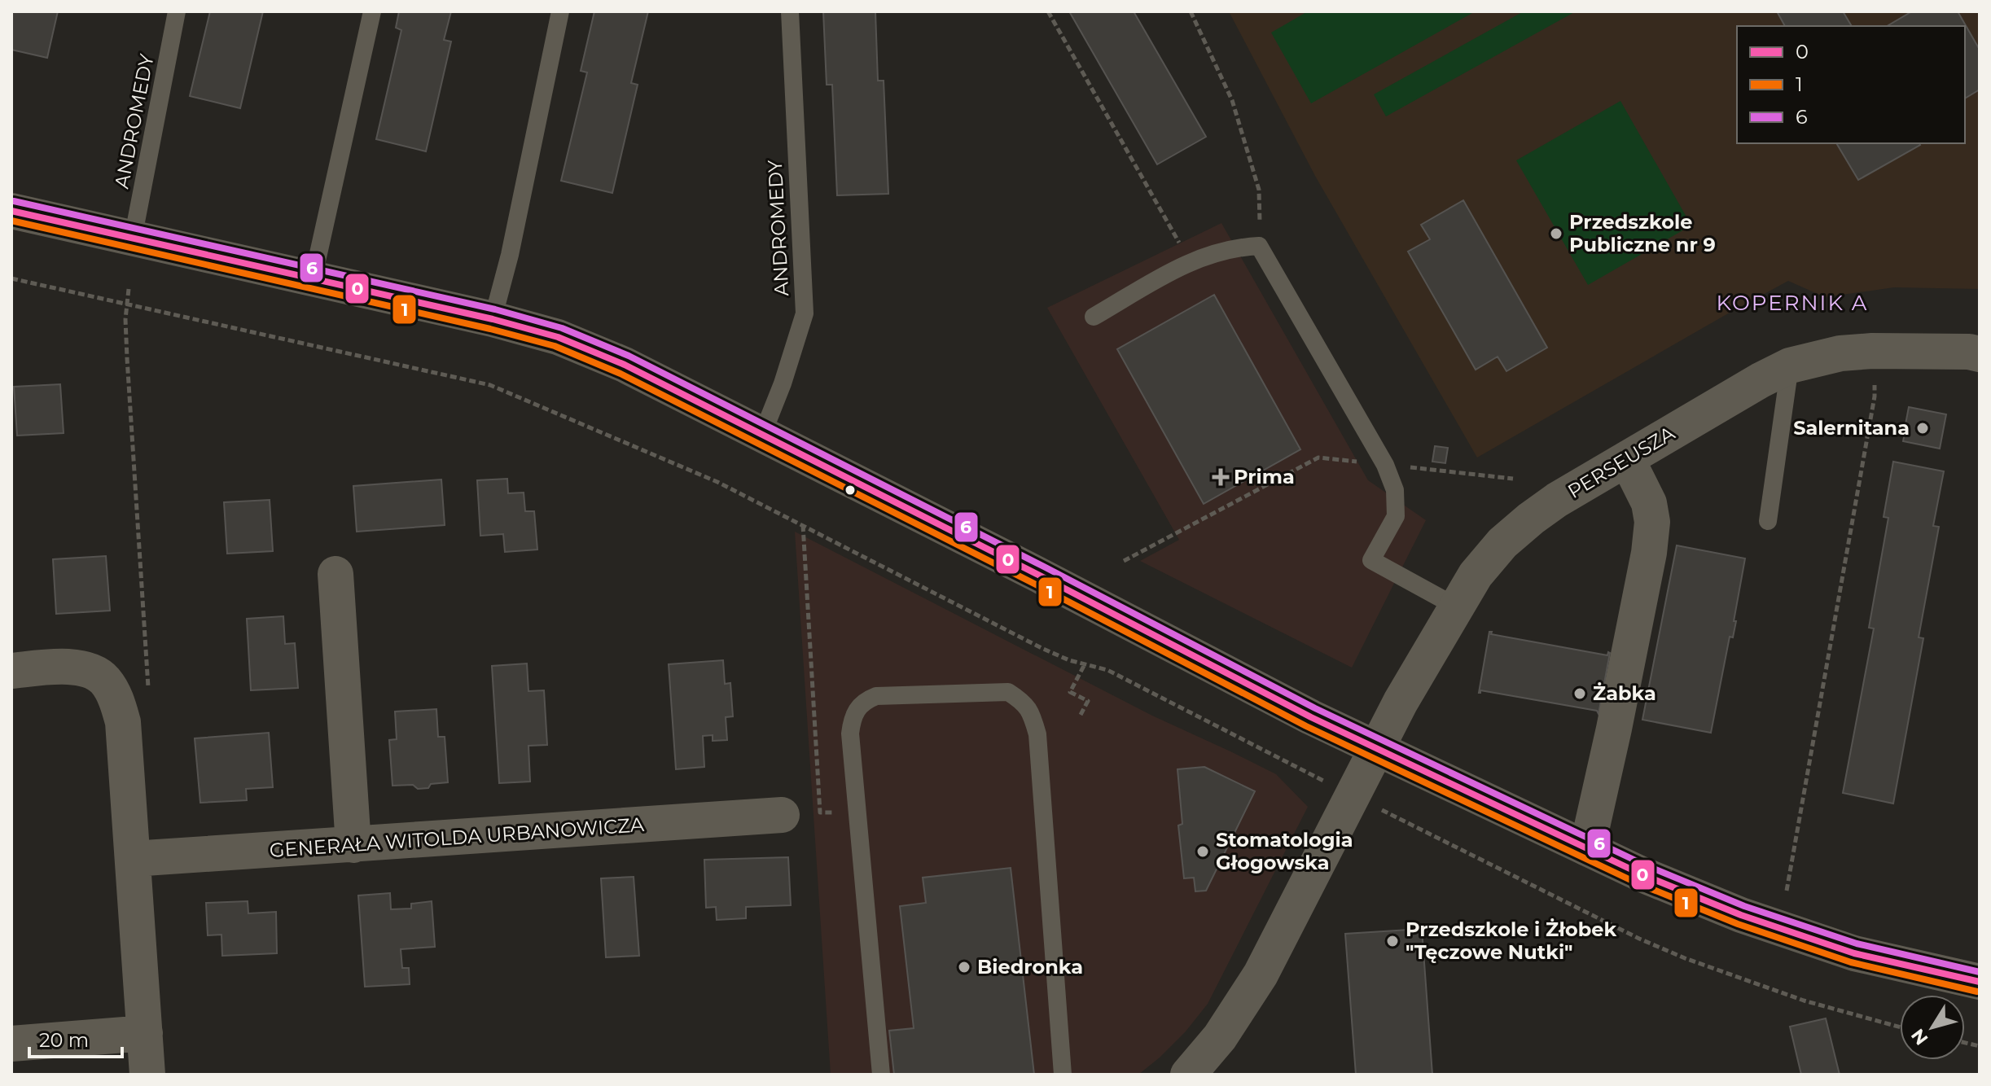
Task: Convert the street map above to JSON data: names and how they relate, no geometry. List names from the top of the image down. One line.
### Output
{"streets":{"street":["PERSEUSZA","GENERAŁA WITOLDA URBANOWICZA"],"lane":["ANDROMEDY"]},"districts":["KOPERNIK A"],"places":{"other":["Przedszkole Publiczne nr 9","Salernitana","Żabka","Stomatologia Głogowska","Przedszkole i Żłobek \"Tęczowe Nutki\"","Biedronka"],"health":["Prima"]},"lines":["transit line 6","transit line 0","transit line 1"],"legend":["0","1","6"],"scale_bar":"20 m","north":"bottom left"}
